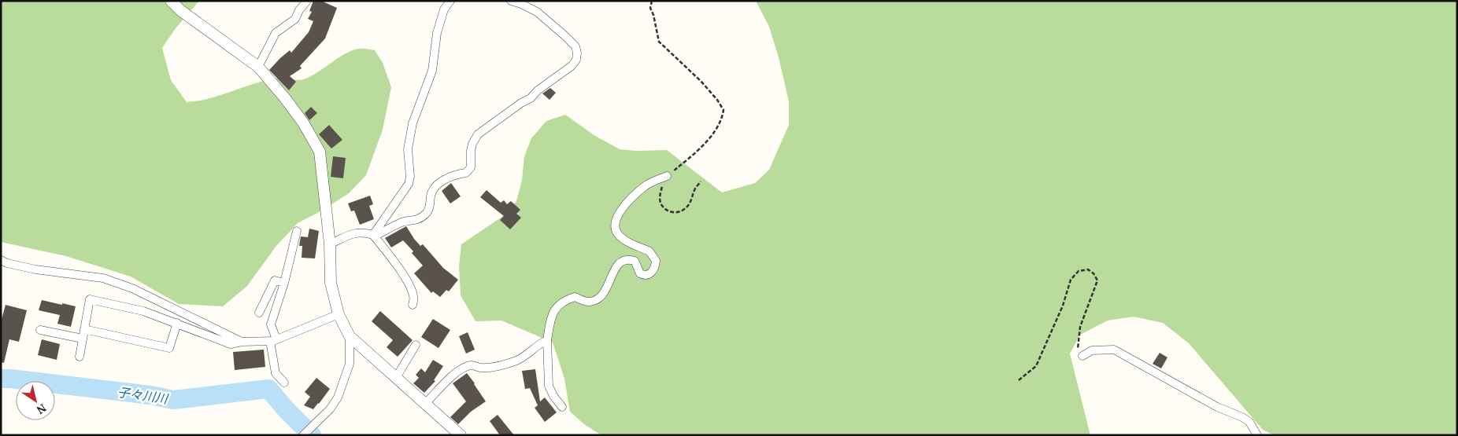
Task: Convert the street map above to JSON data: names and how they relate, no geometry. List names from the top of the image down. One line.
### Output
{"water":["子々川川"],"north":"bottom right"}
